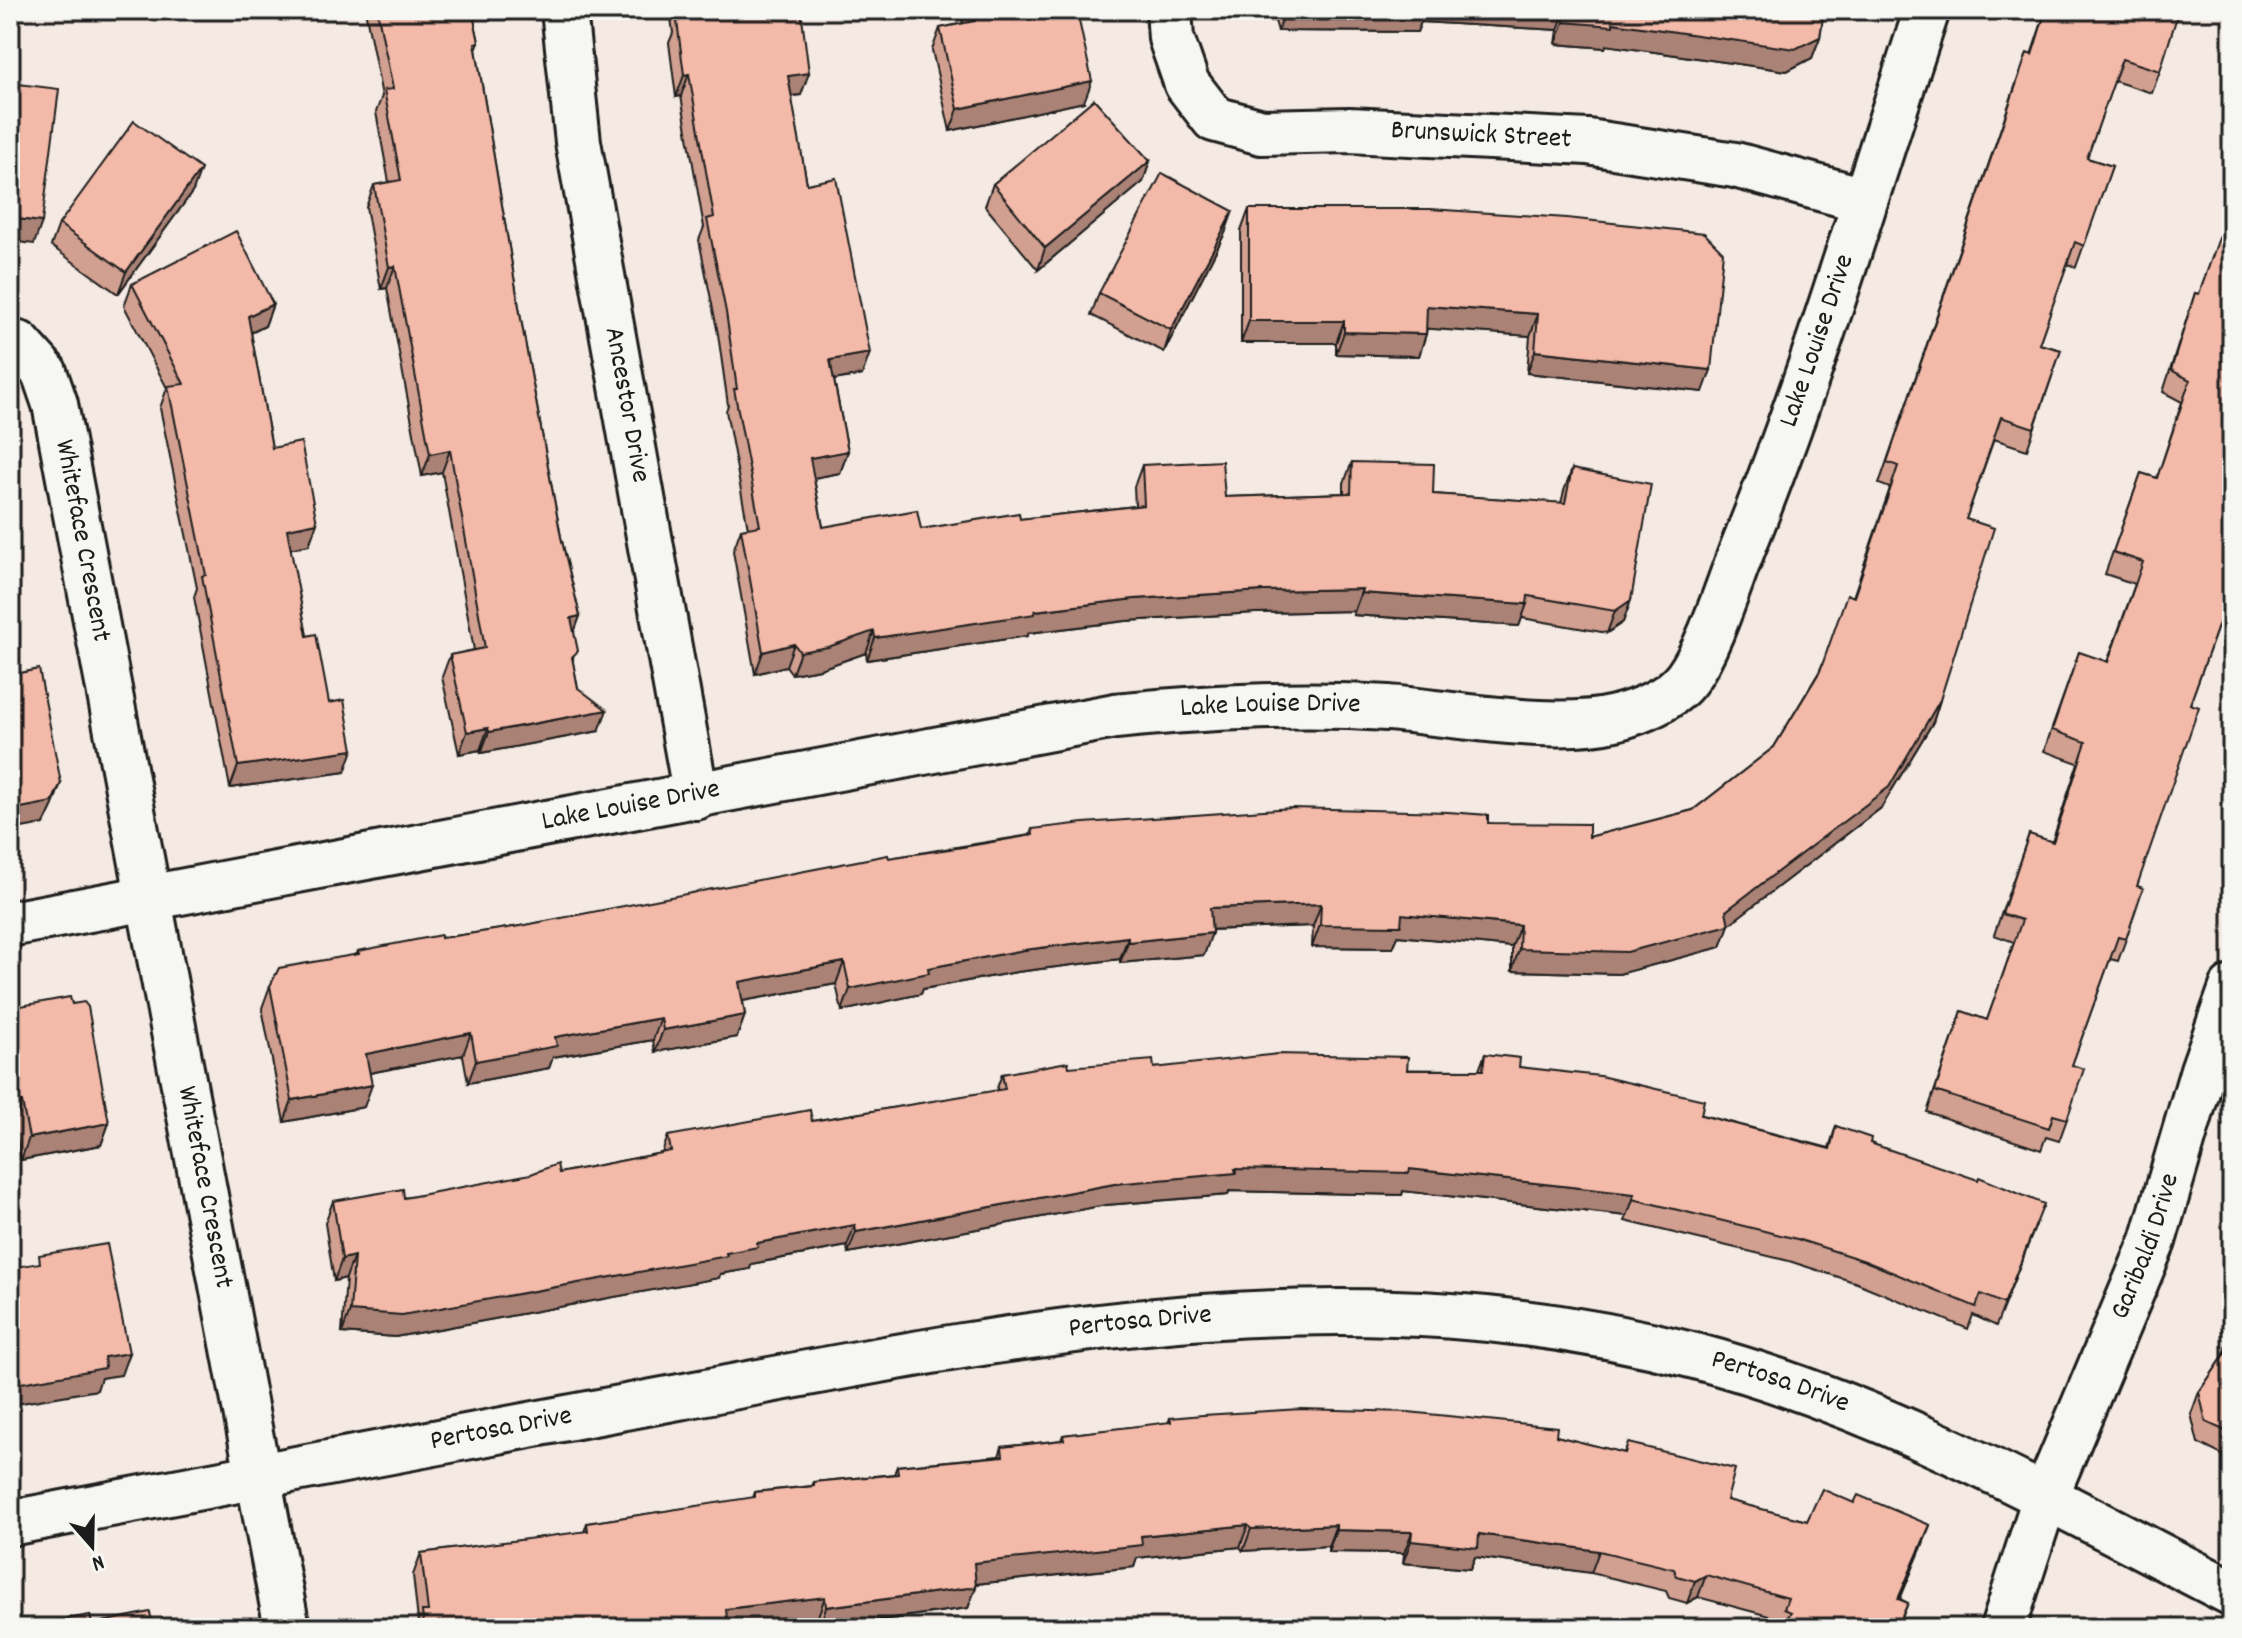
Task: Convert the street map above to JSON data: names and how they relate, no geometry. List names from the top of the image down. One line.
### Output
{"streets":{"street":["Brunswick Street","Lake Louise Drive","Ancestor Drive","Whiteface Crescent","Garibaldi Drive","Pertosa Drive"]},"crossings":[["Brunswick Street","Lake Louise Drive"],["Lake Louise Drive","Ancestor Drive"],["Lake Louise Drive","Whiteface Crescent"],["Whiteface Crescent","Pertosa Drive"],["Garibaldi Drive","Pertosa Drive"]],"north":"bottom"}
